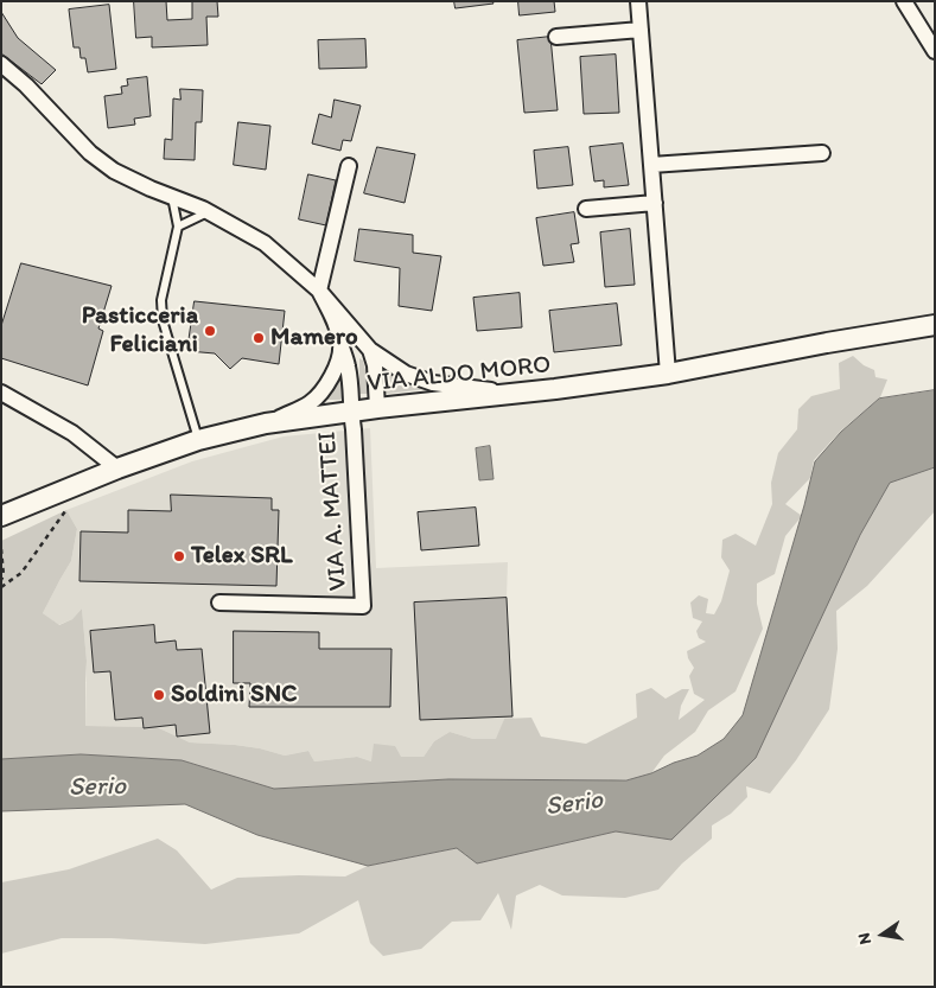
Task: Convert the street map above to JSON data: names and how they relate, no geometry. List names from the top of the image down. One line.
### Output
{"streets":{"street":["VIA ALDO MORO","VIA A. MATTEI"]},"crossings":[["VIA ALDO MORO","VIA A. MATTEI"]],"water":["Serio"],"places":["Pasticceria Feliciani","Mamero","Telex SRL","Soldini SNC"],"north":"left"}
